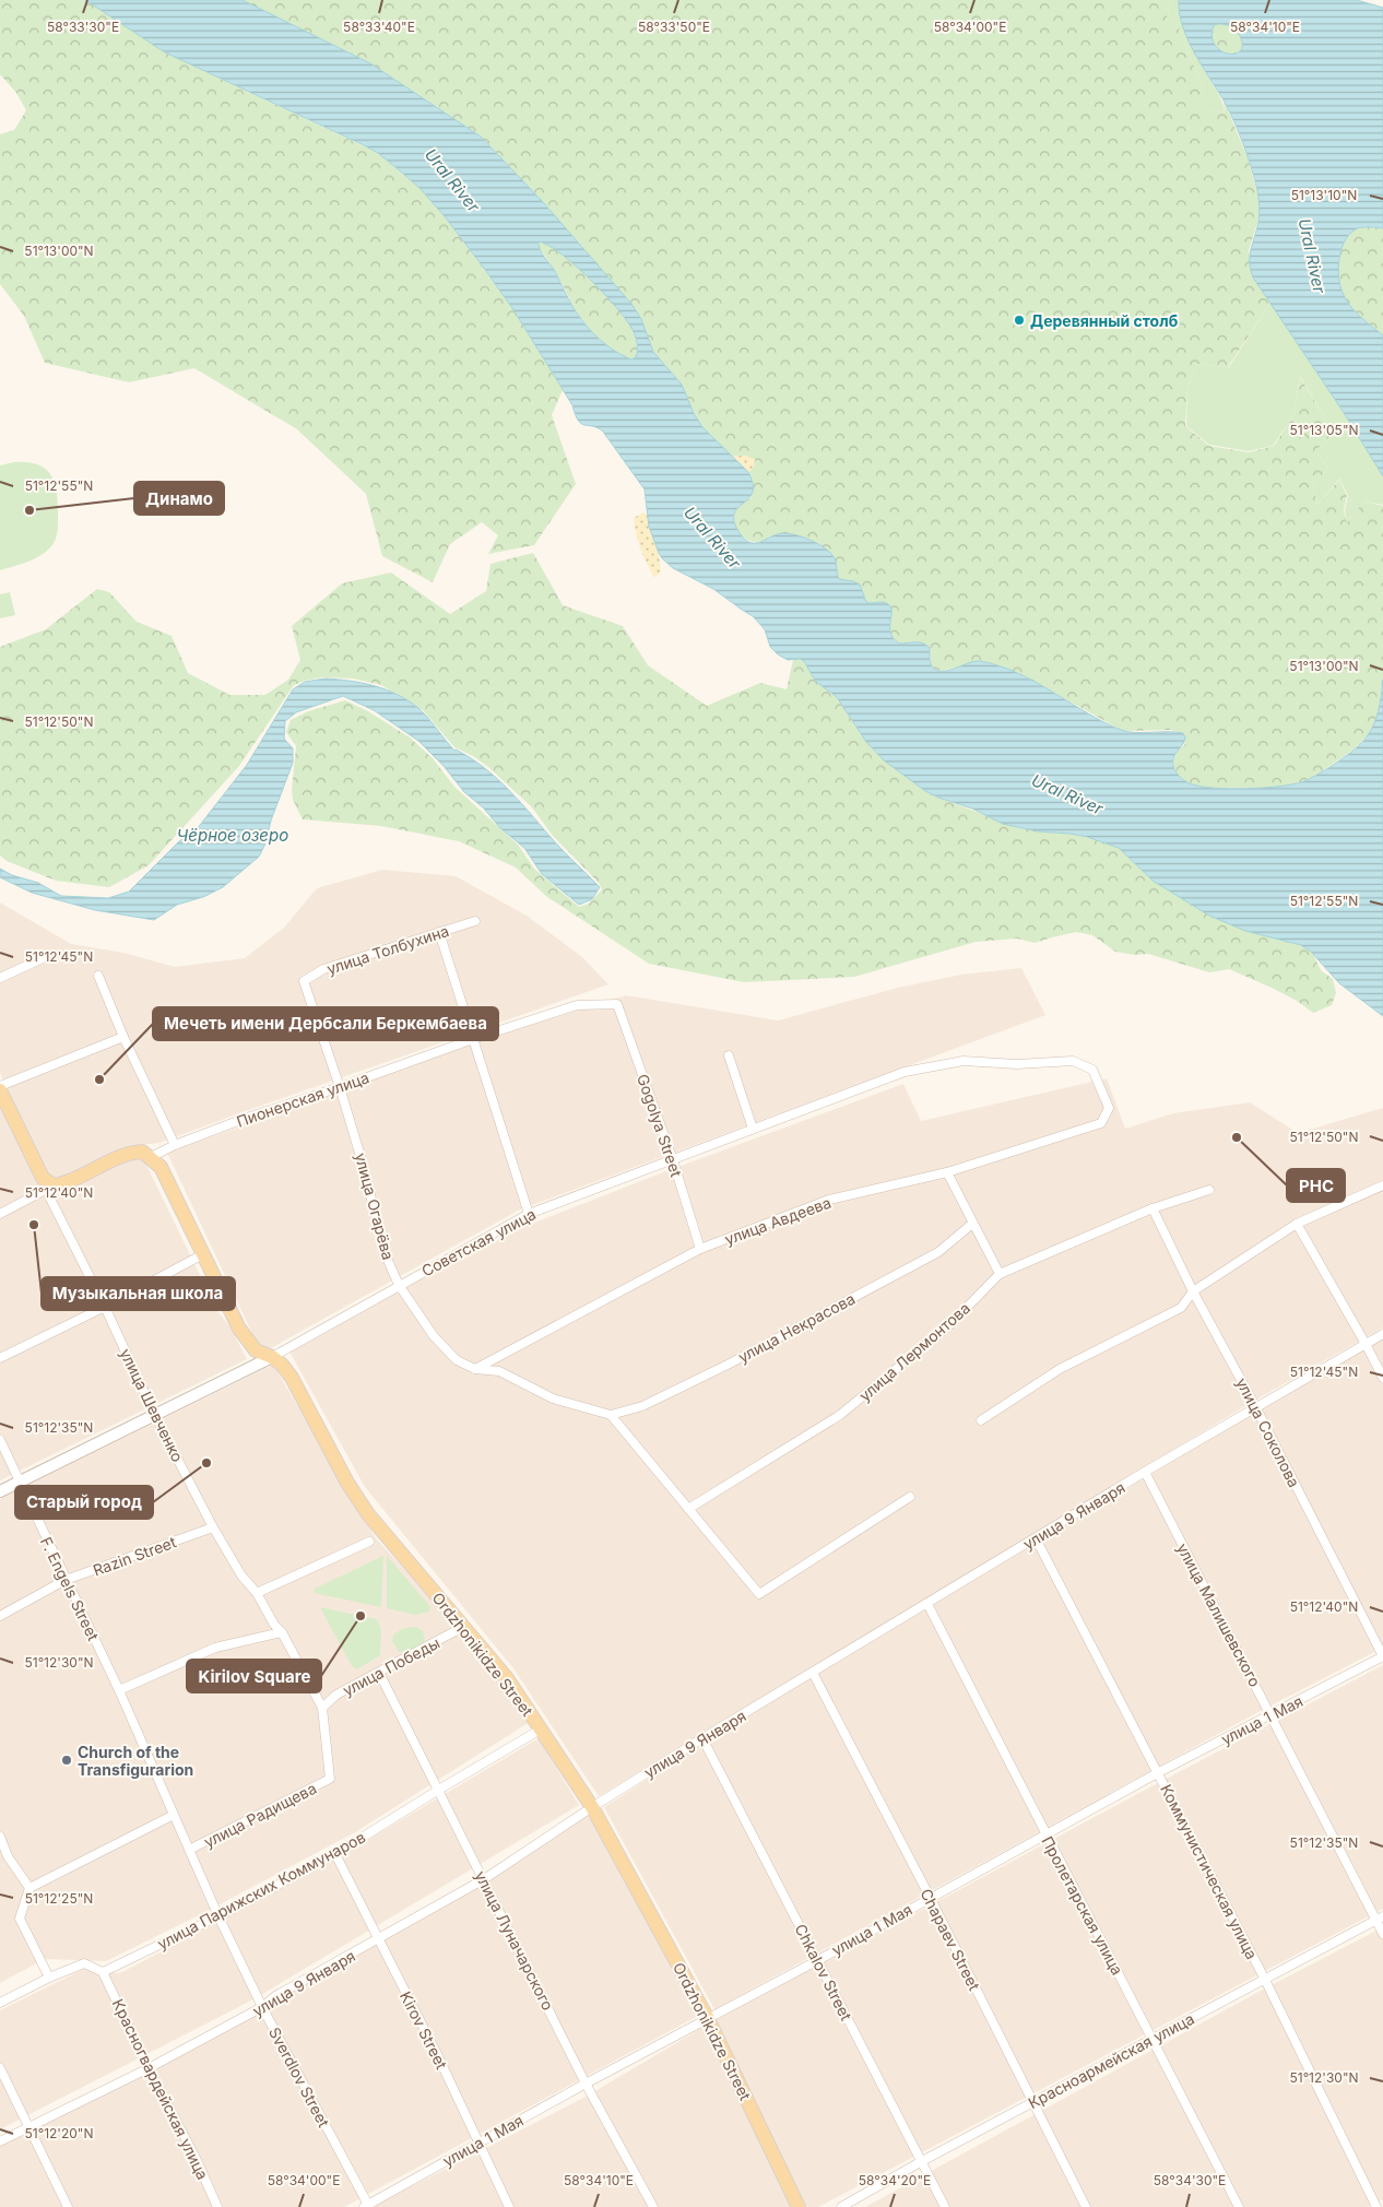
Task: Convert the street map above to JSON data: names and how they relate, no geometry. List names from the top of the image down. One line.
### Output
{"streets":{"main road":["Ordzhonikidze Street"],"street":["улица Толбухина","Пионерская улица","Gogolya Street","улица Огарёва","улица Авдеева","Советская улица","улица Некрасова","улица Лермонтова","улица Шевченко","улица Соколова","улица 9 Января","Razin Street","F. Engels Street","улица Малишевского","улица Победы","улица 1 Мая","улица Радищева","Коммунистическая улица","улица Парижских Коммунаров","Пролетарская улица","Chapaev Street","улица Луначарского","Chkalov Street","Kirov Street","Красноармейская улица","Sverdlov Street","Красногвардейская улица"]},"crossings":[["улица Толбухина","улица Огарёва"],["Пионерская улица","Gogolya Street"],["Пионерская улица","улица Огарёва"],["Пионерская улица","Ordzhonikidze Street"],["Gogolya Street","улица Авдеева"],["Gogolya Street","Советская улица"],["улица Огарёва","улица Авдеева"],["улица Огарёва","Советская улица"],["улица Огарёва","улица Некрасова"],["улица Авдеева","Советская улица"],["Советская улица","улица Шевченко"],["Советская улица","F. Engels Street"],["Советская улица","Ordzhonikidze Street"],["улица Лермонтова","улица Соколова"],["улица Шевченко","Razin Street"],["улица Шевченко","улица Победы"],["улица Шевченко","улица Радищева"],["улица Соколова","улица 9 Января"],["улица Соколова","улица 1 Мая"],["улица 9 Января","улица Малишевского"],["улица 9 Января","Ordzhonikidze Street"],["улица 9 Января","Коммунистическая улица"],["улица 9 Января","Пролетарская улица"],["улица 9 Января","Chapaev Street"],["улица 9 Января","улица Луначарского"],["улица 9 Января","Chkalov Street"],["улица 9 Января","Kirov Street"],["улица 9 Января","Sverdlov Street"],["улица 9 Января","Красногвардейская улица"],["Razin Street","F. Engels Street"],["F. Engels Street","улица Радищева"],["F. Engels Street","улица Парижских Коммунаров"],["F. Engels Street","Sverdlov Street"],["улица Малишевского","улица 1 Мая"],["улица Малишевского","Красноармейская улица"],["Ordzhonikidze Street","улица Победы"],["Ordzhonikidze Street","улица 1 Мая"],["Ordzhonikidze Street","улица Парижских Коммунаров"],["улица Победы","улица Луначарского"],["улица 1 Мая","Коммунистическая улица"],["улица 1 Мая","Пролетарская улица"],["улица 1 Мая","Chapaev Street"],["улица 1 Мая","улица Луначарского"],["улица 1 Мая","Chkalov Street"],["улица 1 Мая","Kirov Street"],["улица 1 Мая","Sverdlov Street"],["Коммунистическая улица","Красноармейская улица"],["улица Парижских Коммунаров","улица Луначарского"],["улица Парижских Коммунаров","Kirov Street"],["улица Парижских Коммунаров","Sverdlov Street"],["улица Парижских Коммунаров","Красногвардейская улица"],["Пролетарская улица","Красноармейская улица"],["Chapaev Street","Красноармейская улица"],["Chkalov Street","Красноармейская улица"]],"water":["Ural River","Чёрное озеро"],"places":["Деревянный столб","Динамо","Мечеть имени Дербсали Беркембаева","РНС","Музыкальная школа","Старый город","Kirilov Square","Church of the Transfigurarion"],"coordinates":["58°33'30\"E","58°33'40\"E","58°33'50\"E","58°34'00\"E","58°34'10\"E","51°13'10\"N","51°13'00\"N","51°13'05\"N","51°12'55\"N","51°12'50\"N","51°12'45\"N","51°12'40\"N","51°12'35\"N","51°12'30\"N","51°12'25\"N","51°12'20\"N","58°34'20\"E","58°34'30\"E"]}
